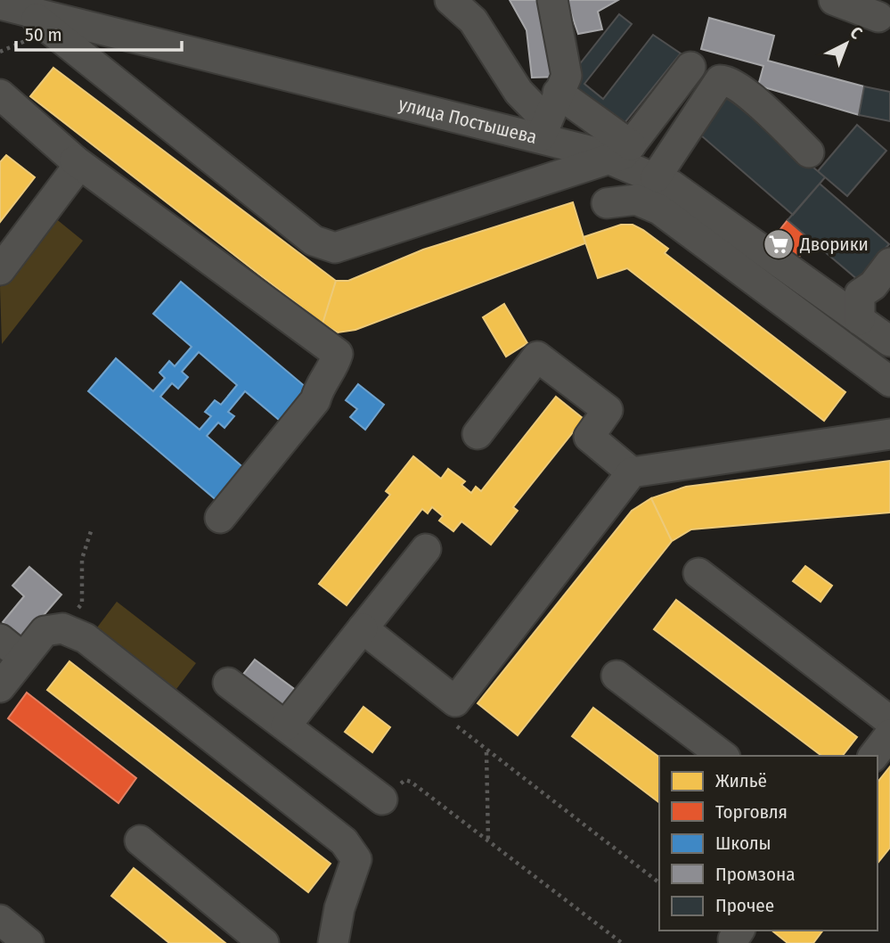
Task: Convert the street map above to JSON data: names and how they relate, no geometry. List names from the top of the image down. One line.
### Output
{"streets":{"street":["улица Постышева"]},"places":{"supermarket":["Дворики"]},"legend":["Жильё","Торговля","Школы","Промзона","Прочее"],"scale_bar":"50 m","north":"top right"}
